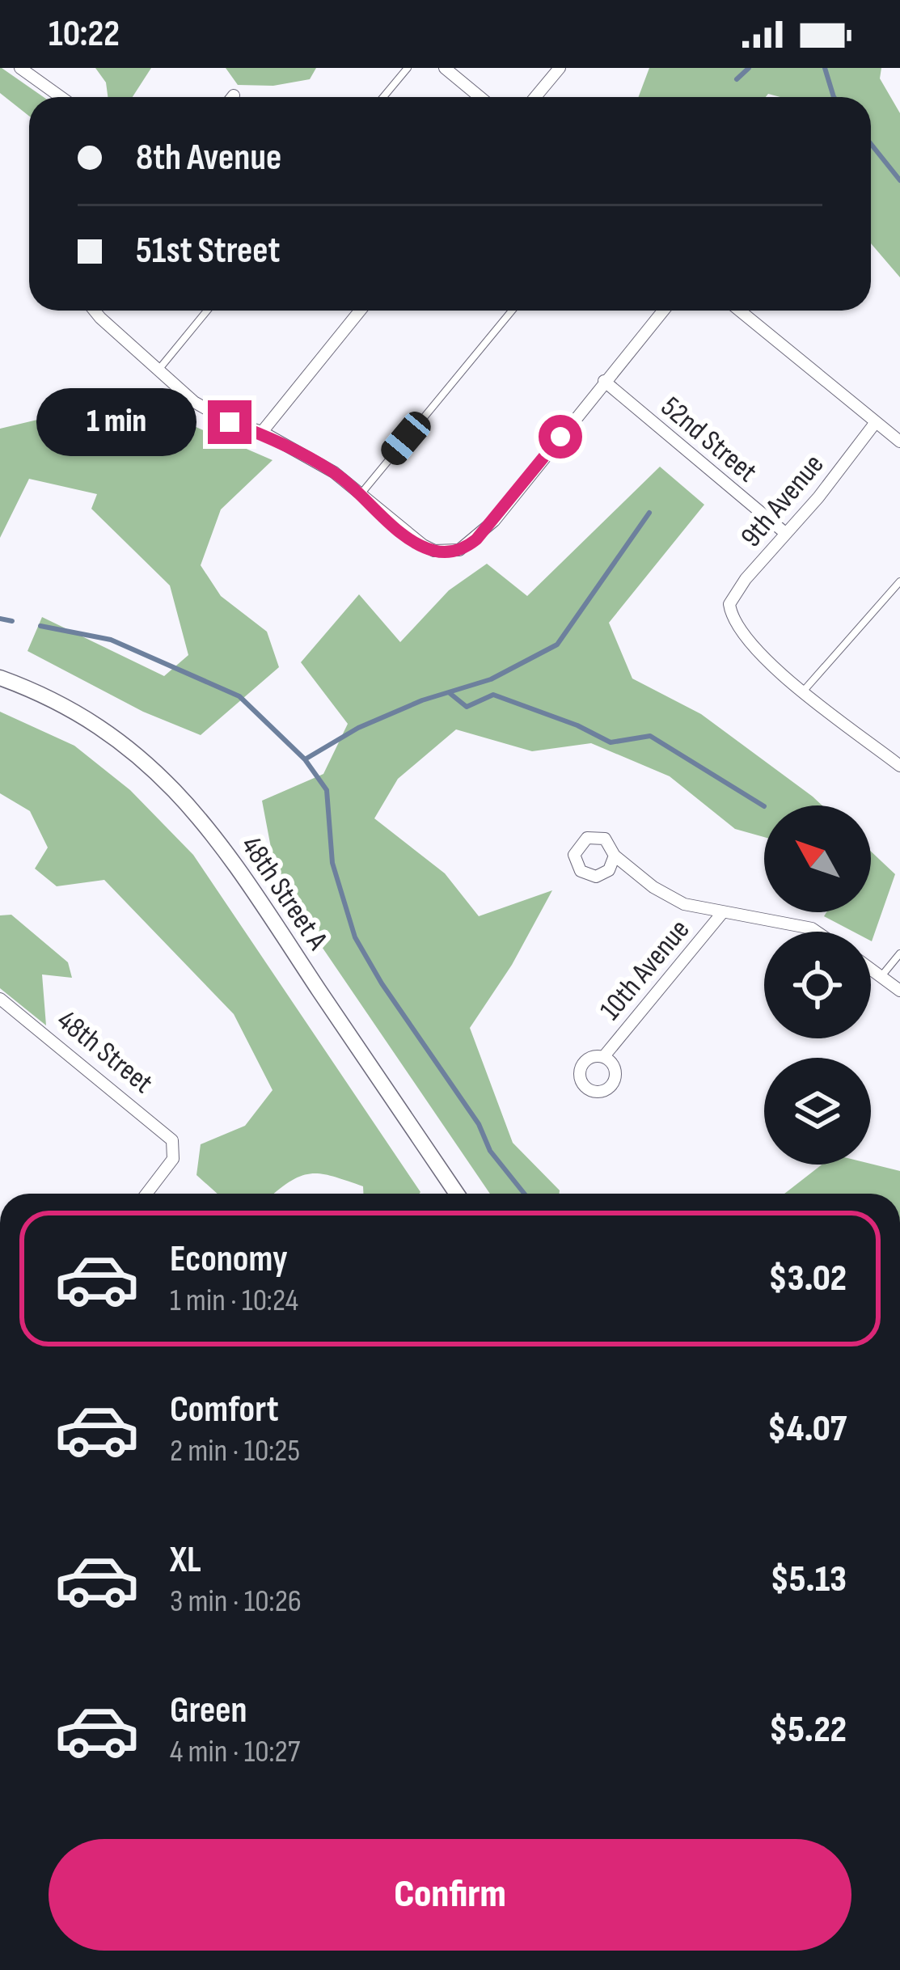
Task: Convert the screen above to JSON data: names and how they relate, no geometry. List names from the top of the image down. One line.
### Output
{"streets":{"street":["52nd Street","9th Avenue","48th Street A","10th Avenue","48th Street"]},"crossings":[["52nd Street","9th Avenue"]],"north":"top left","page":{"status":"10:22","banner":["8th Avenue","51st Street"],"bubble":"1 min","list":[{"name":"Economy","note":"1 min · 10:24","value":"$3.02"},{"name":"Comfort","note":"2 min · 10:25","value":"$4.07"},{"name":"XL","note":"3 min · 10:26","value":"$5.13"},{"name":"Green","note":"4 min · 10:27","value":"$5.22"}],"buttons":"Confirm"}}
